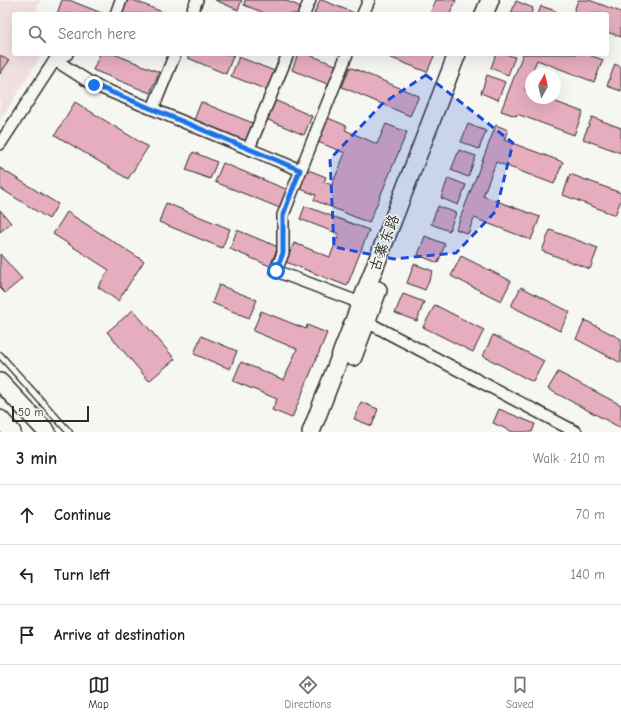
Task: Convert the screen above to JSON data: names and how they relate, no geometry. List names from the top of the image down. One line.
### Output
{"streets":{"main road":["古寨东路"]},"scale_bar":"50 m","north":"top","page":{"search":"Search here","scale":"50 m","heading":["3 min","Walk · 210 m"],"list":[["Continue","70 m"],["Turn left","140 m"],"Arrive at destination"],"nav":["Map","Directions","Saved"]}}
